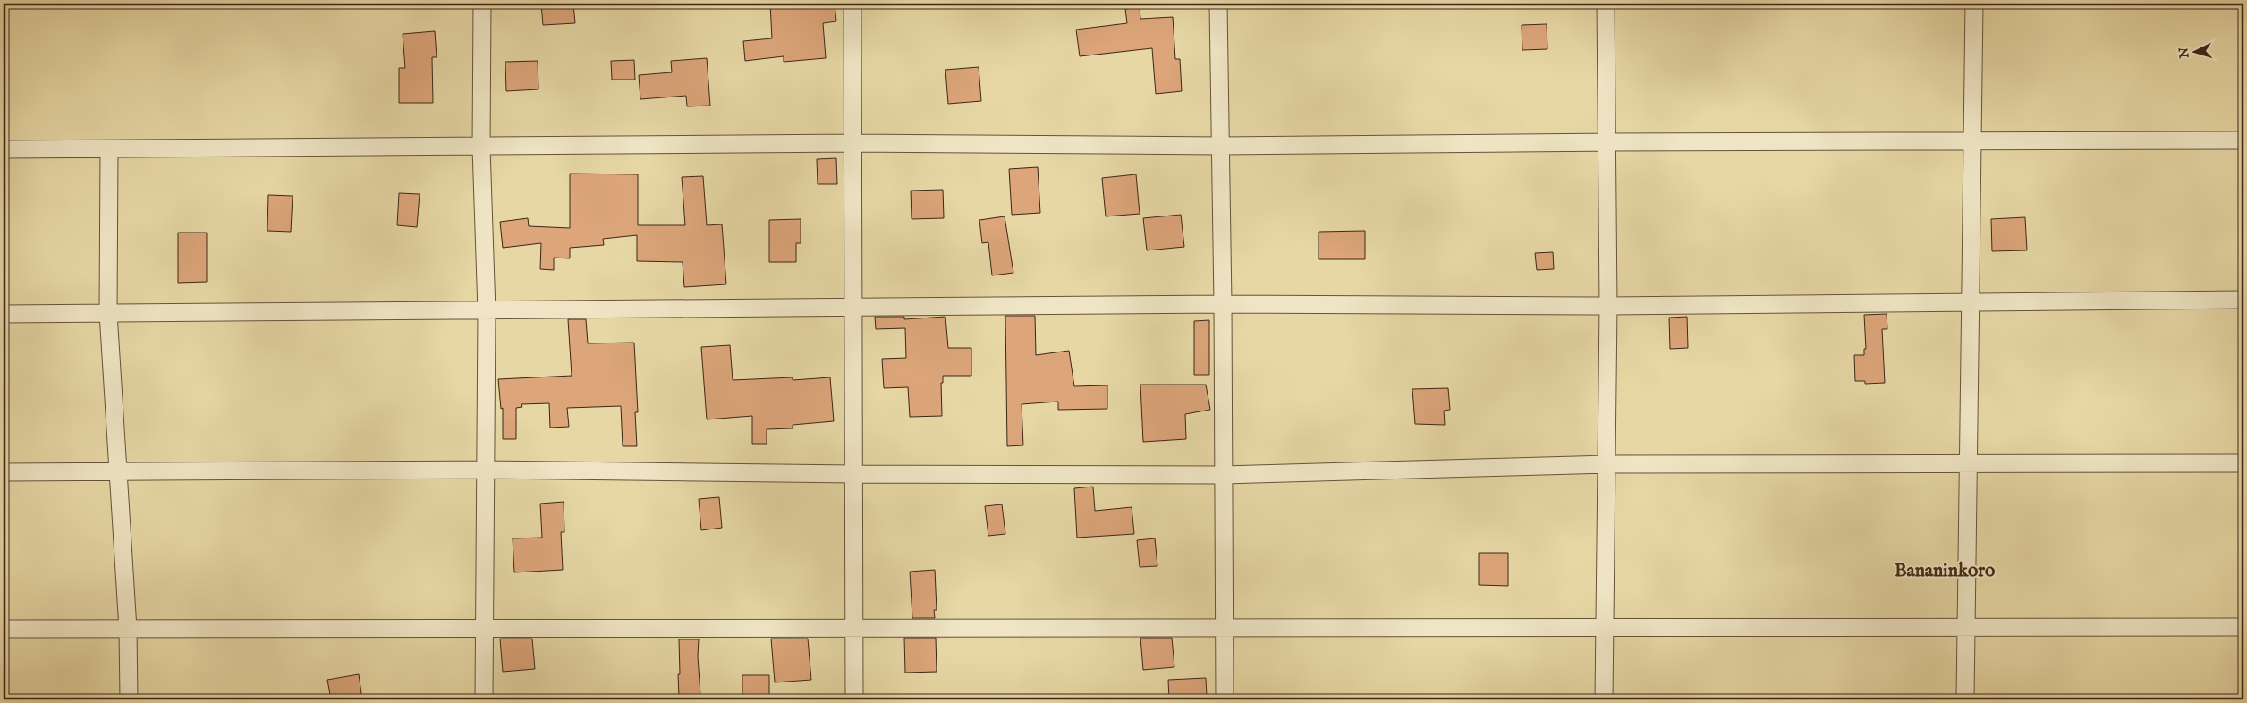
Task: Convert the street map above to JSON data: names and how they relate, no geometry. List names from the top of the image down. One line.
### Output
{"districts":["Bananinkoro"],"north":"left"}
